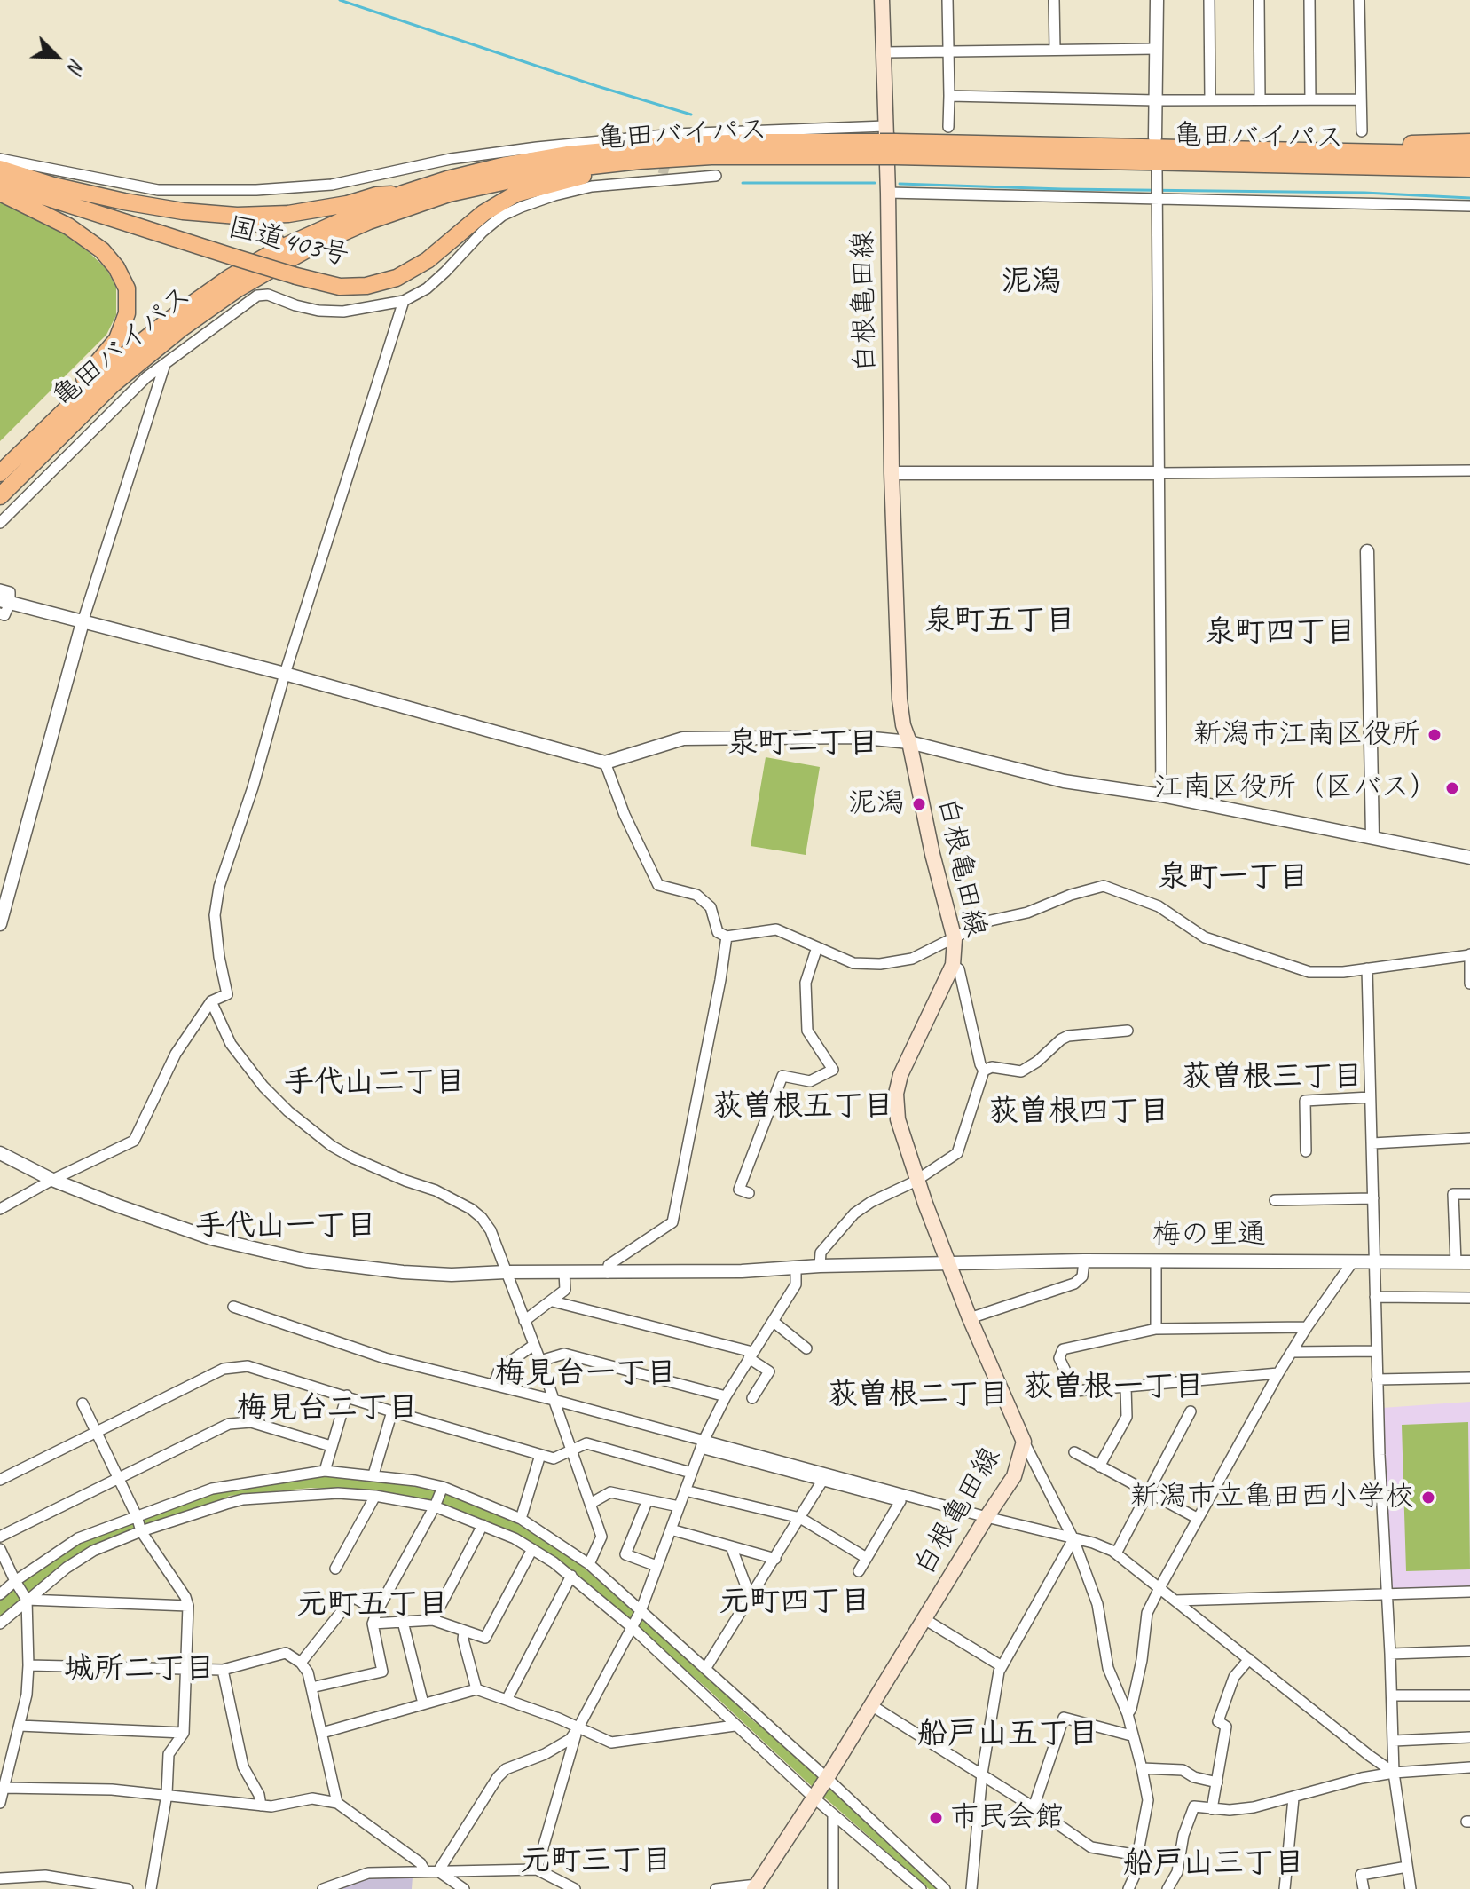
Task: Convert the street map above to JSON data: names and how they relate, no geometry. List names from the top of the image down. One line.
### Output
{"streets":{"highway":["亀田バイパス","国道403号"],"main road":["白根亀田線"],"street":["梅の里通"]},"crossings":[["亀田バイパス","国道403号"],["亀田バイパス","白根亀田線"],["白根亀田線","梅の里通"]],"districts":["泥潟","泉町五丁目","泉町四丁目","泉町二丁目","泉町一丁目","荻曽根三丁目","手代山二丁目","荻曽根五丁目","荻曽根四丁目","手代山一丁目","梅見台一丁目","荻曽根一丁目","荻曽根二丁目","梅見台二丁目","元町四丁目","元町五丁目","城所二丁目","船戸山五丁目","元町三丁目","船戸山三丁目"],"places":["新潟市江南区役所","江南区役所（区バス）","泥潟","新潟市立亀田西小学校","市民会館"],"north":"bottom right"}
